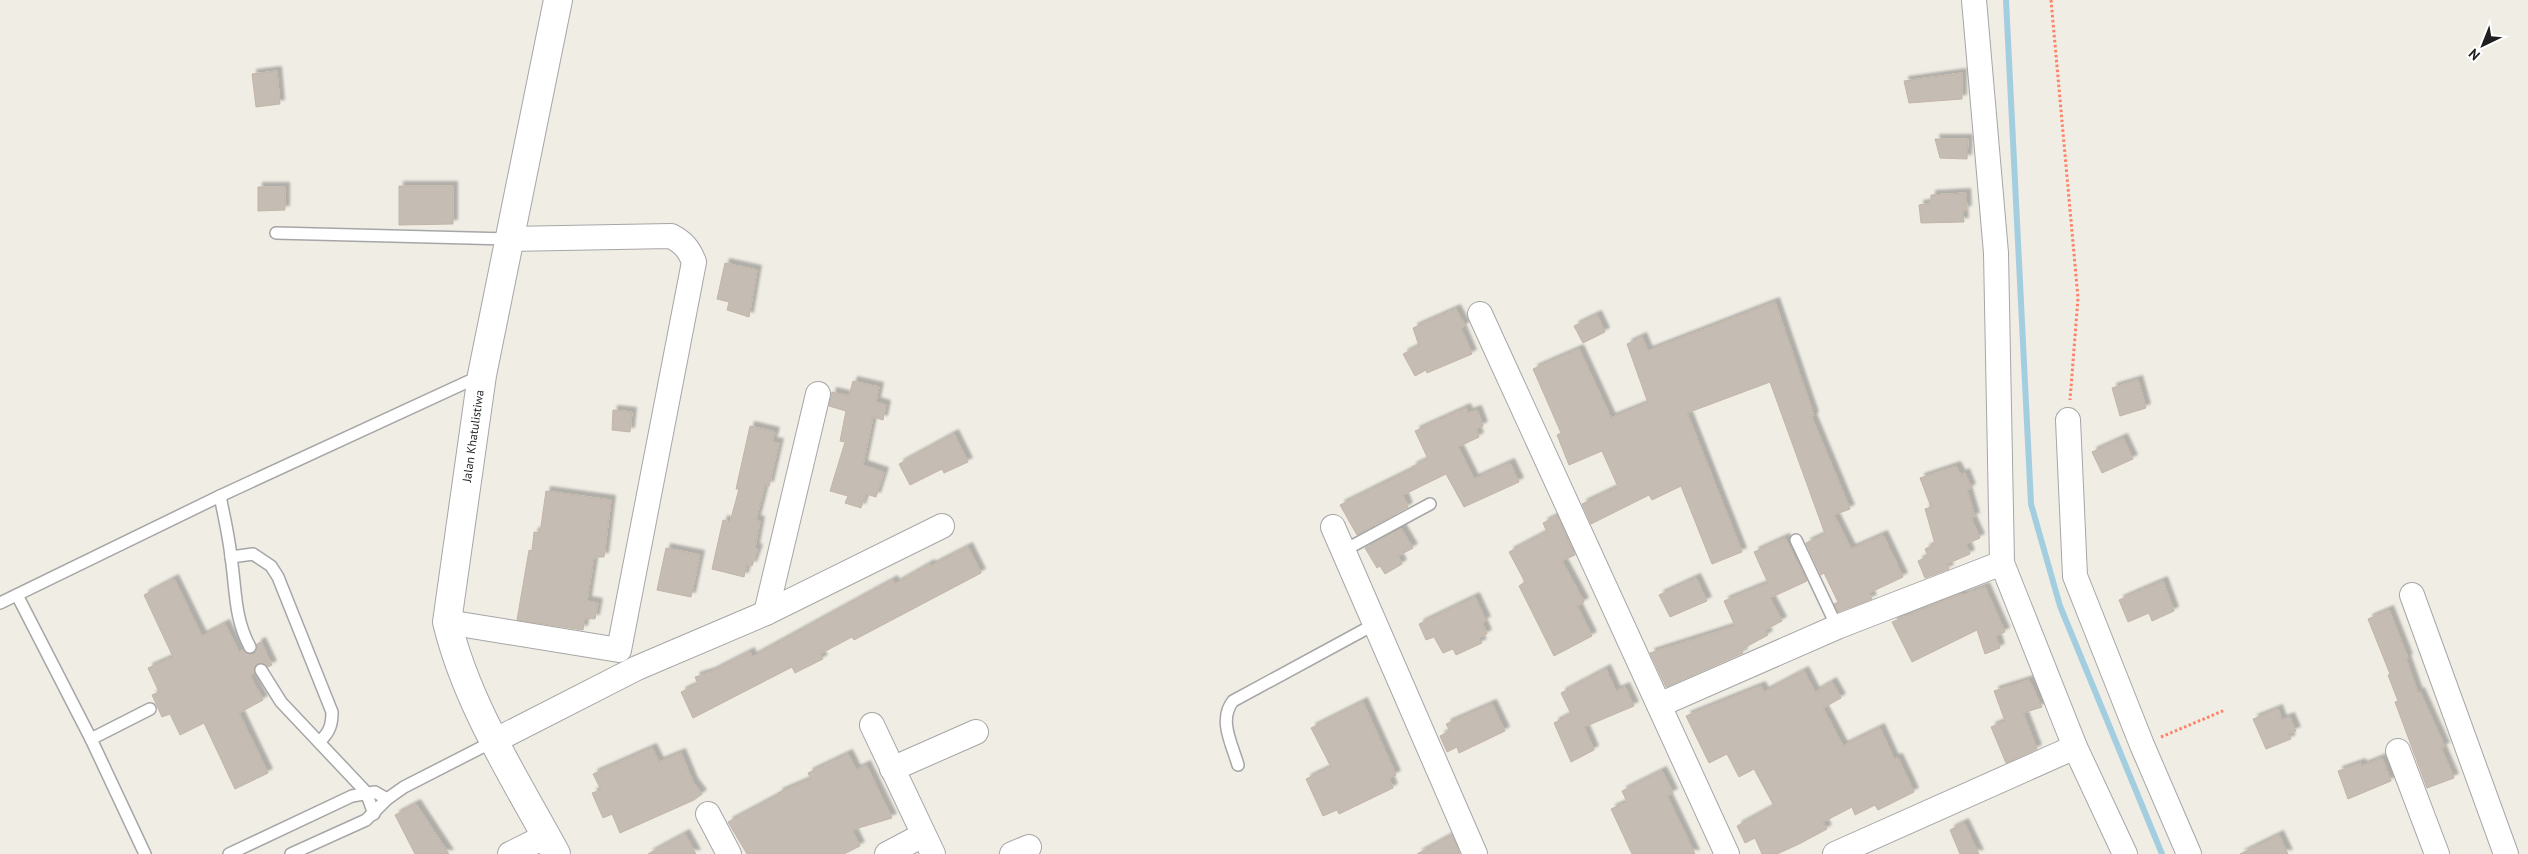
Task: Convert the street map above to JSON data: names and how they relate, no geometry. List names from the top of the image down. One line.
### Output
{"streets":{"street":["Jalan Khatulistiwa"]},"north":"bottom left"}
